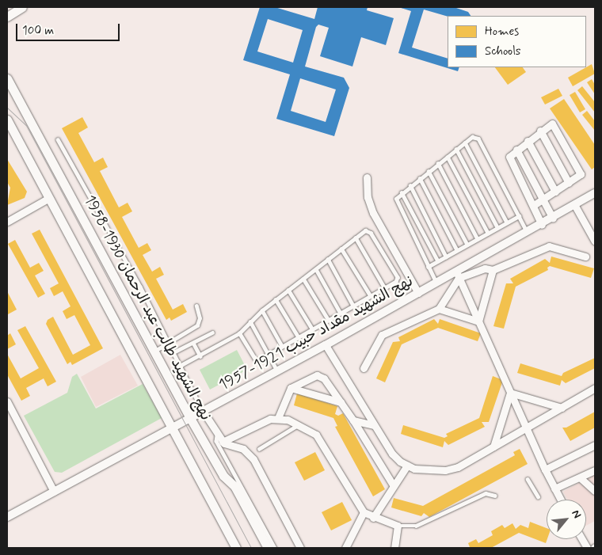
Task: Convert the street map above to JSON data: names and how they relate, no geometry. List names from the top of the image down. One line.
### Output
{"streets":{"main road":["نهج الشهيد طالب عبد الرحمان 1930-1958"],"street":["نهج الشهيد مقداد حبيب 1921-1957"]},"crossings":[["نهج الشهيد طالب عبد الرحمان 1930-1958","نهج الشهيد مقداد حبيب 1921-1957"]],"legend":["Homes","Schools"],"scale_bar":"100 m","north":"top right"}
